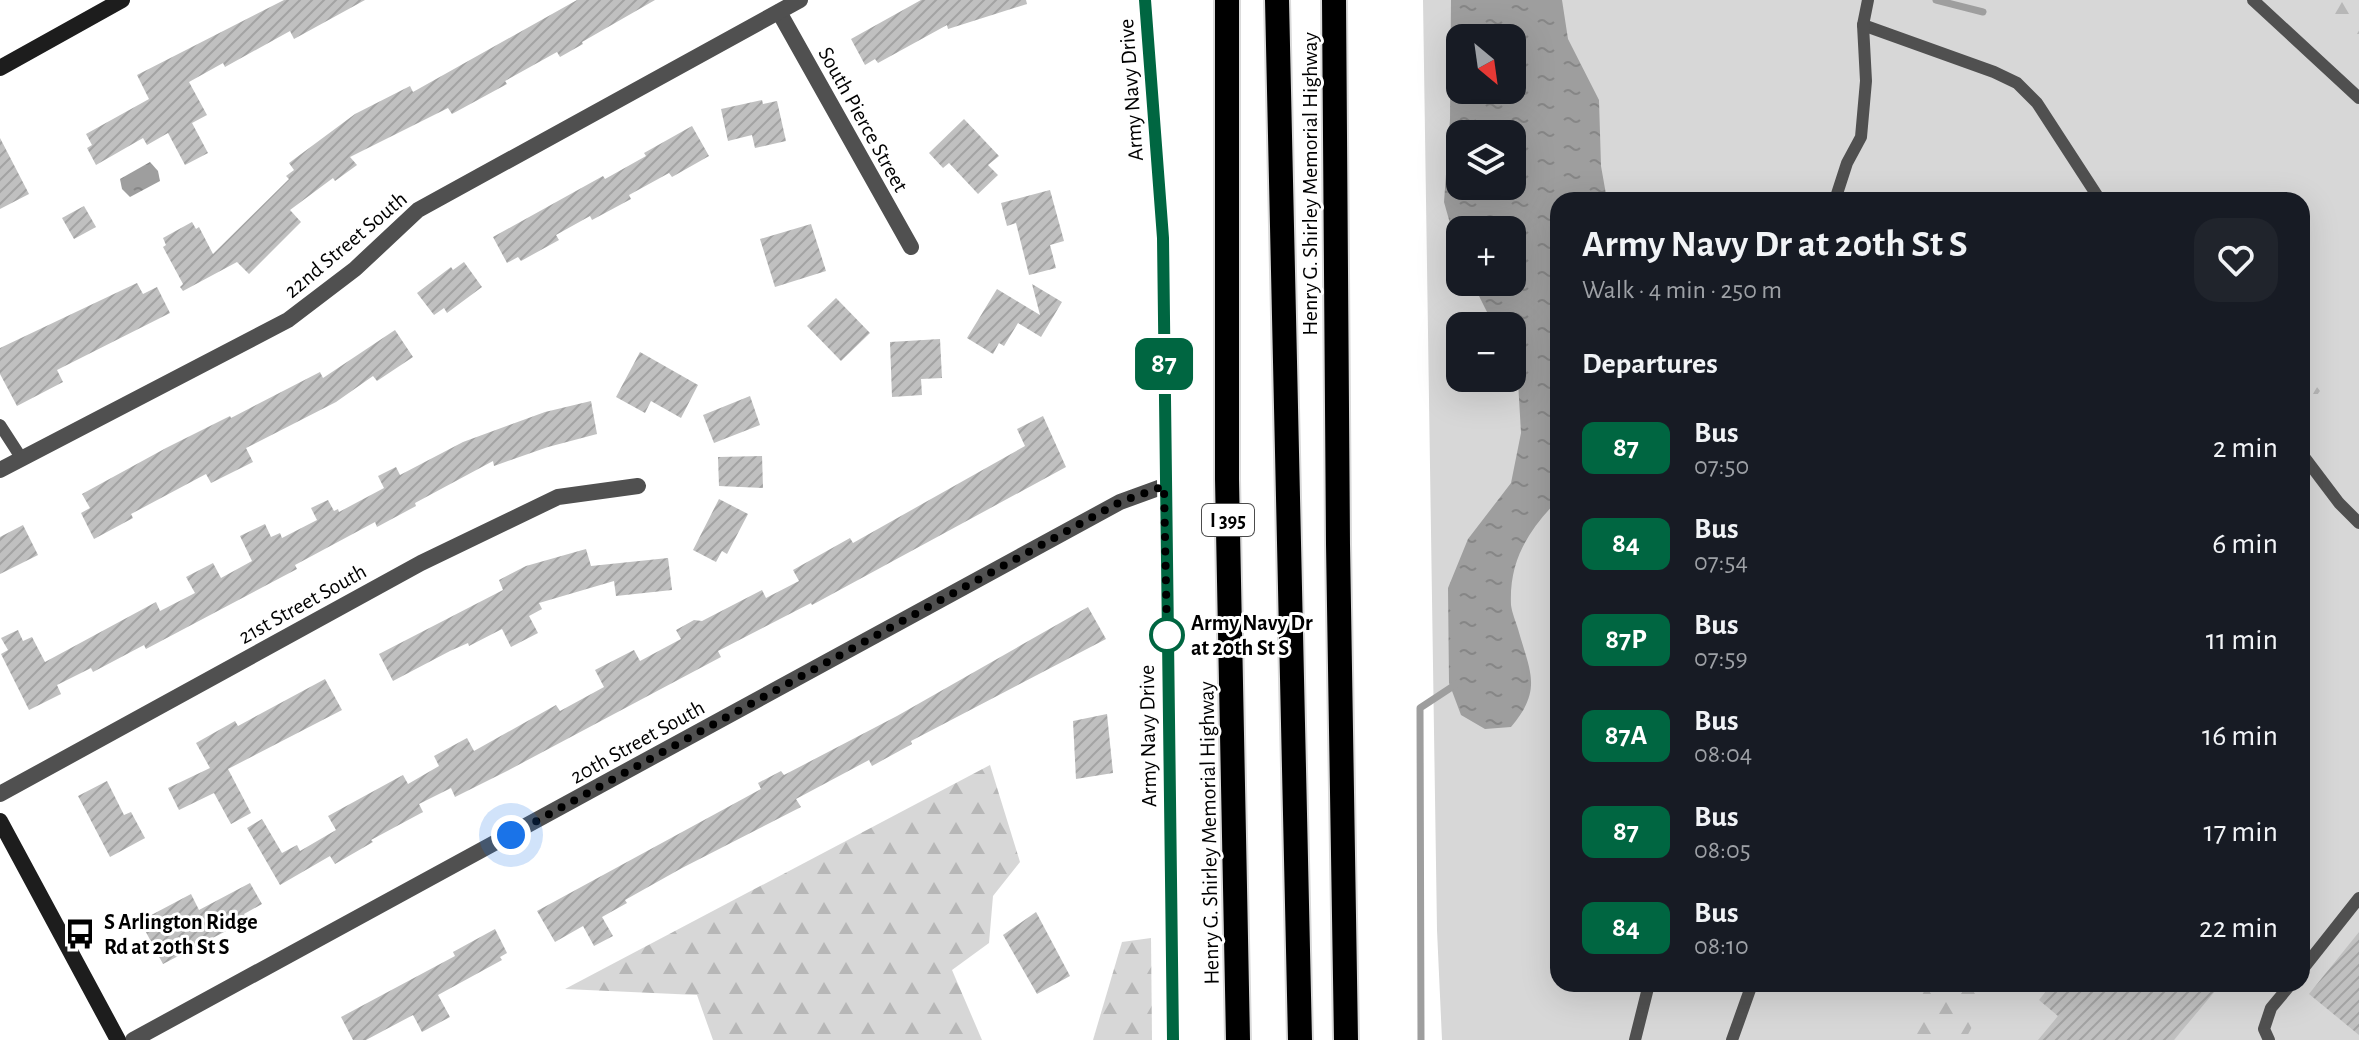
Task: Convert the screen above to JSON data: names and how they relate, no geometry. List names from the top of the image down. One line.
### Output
{"streets":{"highway":["Henry G. Shirley Memorial Highway","I 395"],"street":["Army Navy Drive","South Pierce Street","22nd Street South","21st Street South","20th Street South"]},"crossings":[["Army Navy Drive","20th Street South"],["South Pierce Street","22nd Street South"]],"places":{"other":["Army Navy Dr at 20th St S"],"bus stop":["S Arlington Ridge Rd at 20th St S"]},"lines":["bus line 87"],"north":"bottom right","page":{"on_map":"87","map_buttons":["+","−"],"heading":[["Army Navy Dr at 20th St S","Walk · 4 min · 250 m"],"Departures"],"list":[{"mark":"87","name":"Bus","note":"07:50","value":"2 min"},{"mark":"84","name":"Bus","note":"07:54","value":"6 min"},{"mark":"87P","name":"Bus","note":"07:59","value":"11 min"},{"mark":"87A","name":"Bus","note":"08:04","value":"16 min"},{"mark":"87","name":"Bus","note":"08:05","value":"17 min"},{"mark":"84","name":"Bus","note":"08:10","value":"22 min"}]}}
